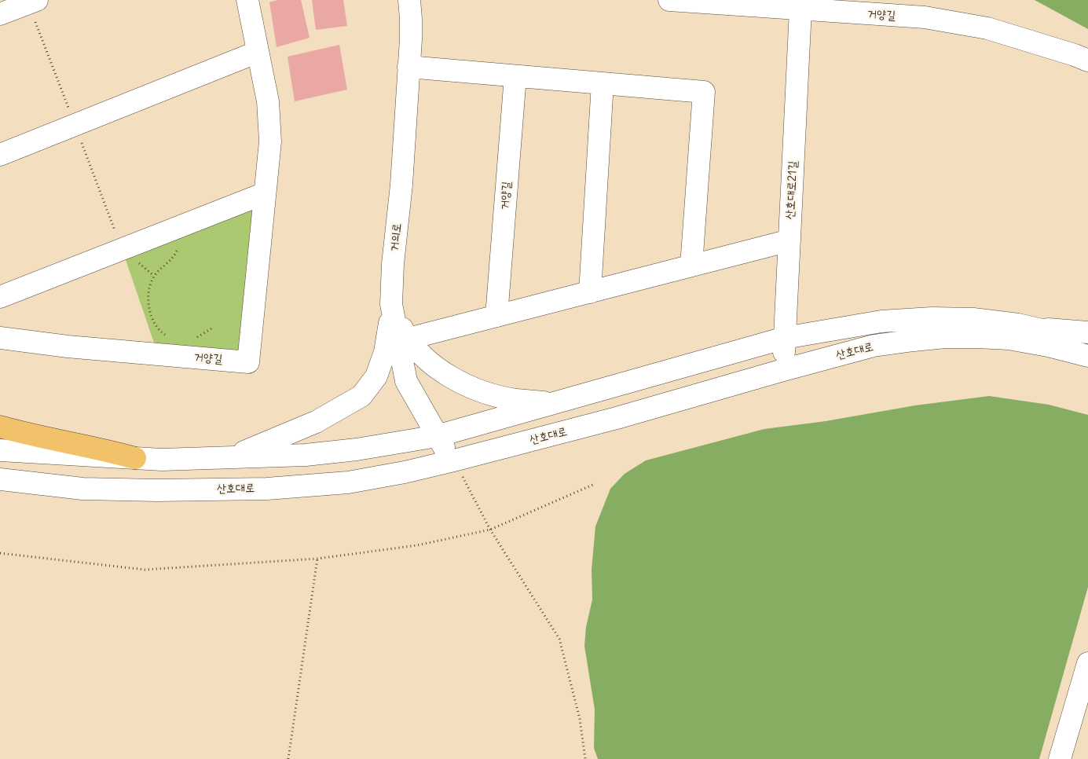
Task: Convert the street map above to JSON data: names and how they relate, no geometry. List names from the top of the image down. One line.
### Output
{"streets":{"street":["거양길","산호대로21길","거의로","산호대로"]},"crossings":[["거양길","산호대로21길"],["산호대로21길","산호대로"],["거의로","산호대로"]]}
